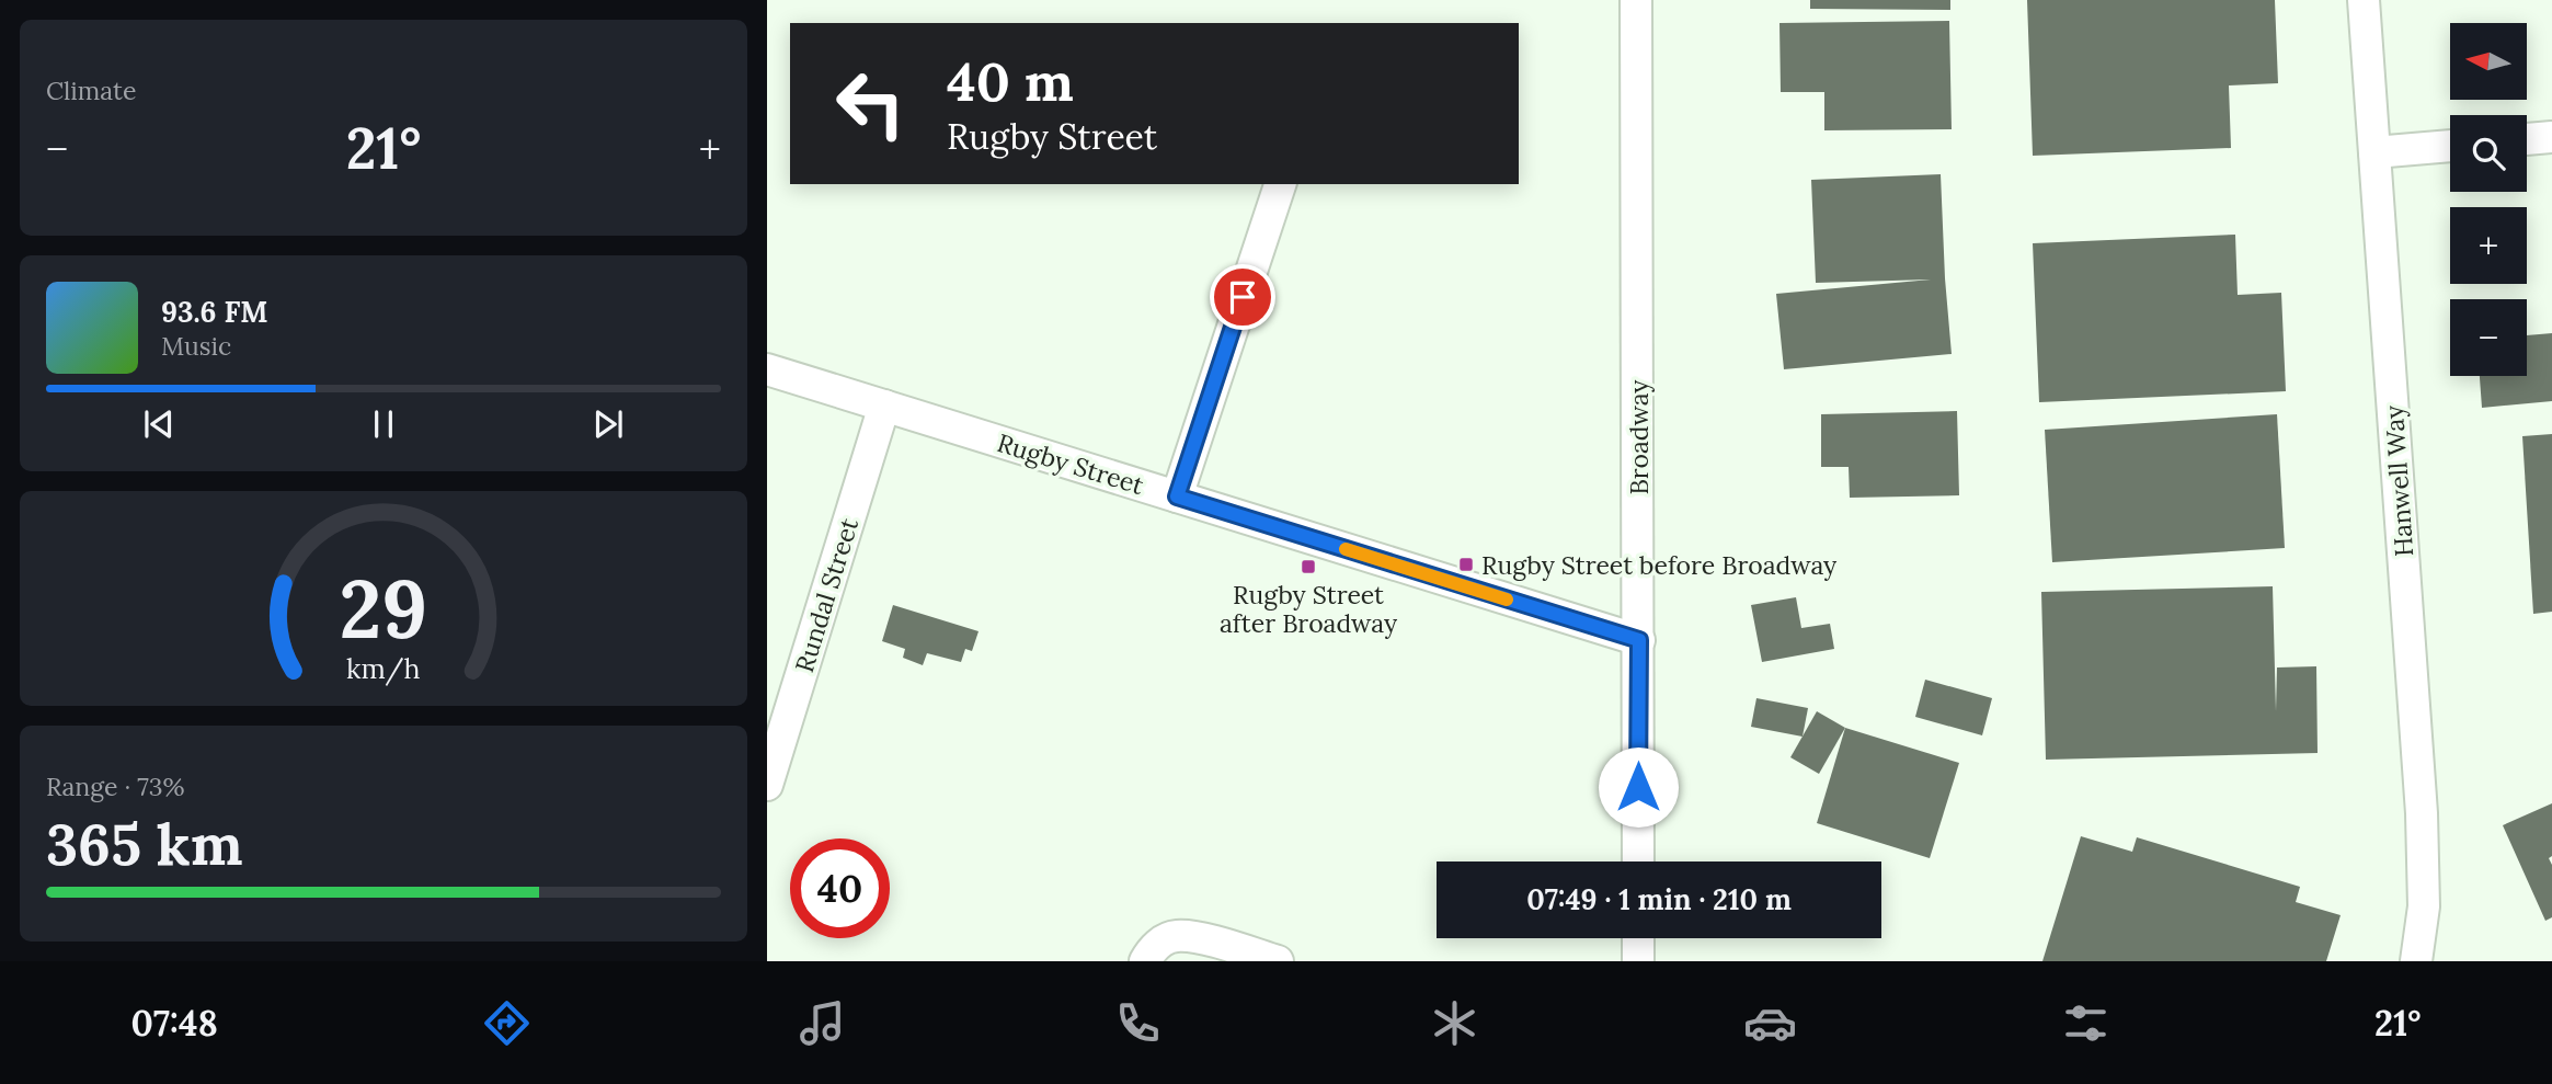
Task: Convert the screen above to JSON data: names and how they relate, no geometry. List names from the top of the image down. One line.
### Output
{"streets":{"street":["Broadway","Rugby Street","Hanwell Way","Rundal Street"]},"crossings":[["Broadway","Rugby Street"],["Rugby Street","Rundal Street"]],"places":{"transit":["Rugby Street before Broadway","Rugby Street after Broadway"]},"north":"left","page":{"tile":["Climate",["Range · 73%","365 km"]],"map_buttons":["+","−"],"turn":["40 m","Rugby Street"],"heat":["−","21°","+"],"song":["93.6 FM","Music"],"limit":"40","trip":"07:49 · 1 min · 210 m","tabs":["07:48","21°"],"gauge":["29","km/h"]}}
